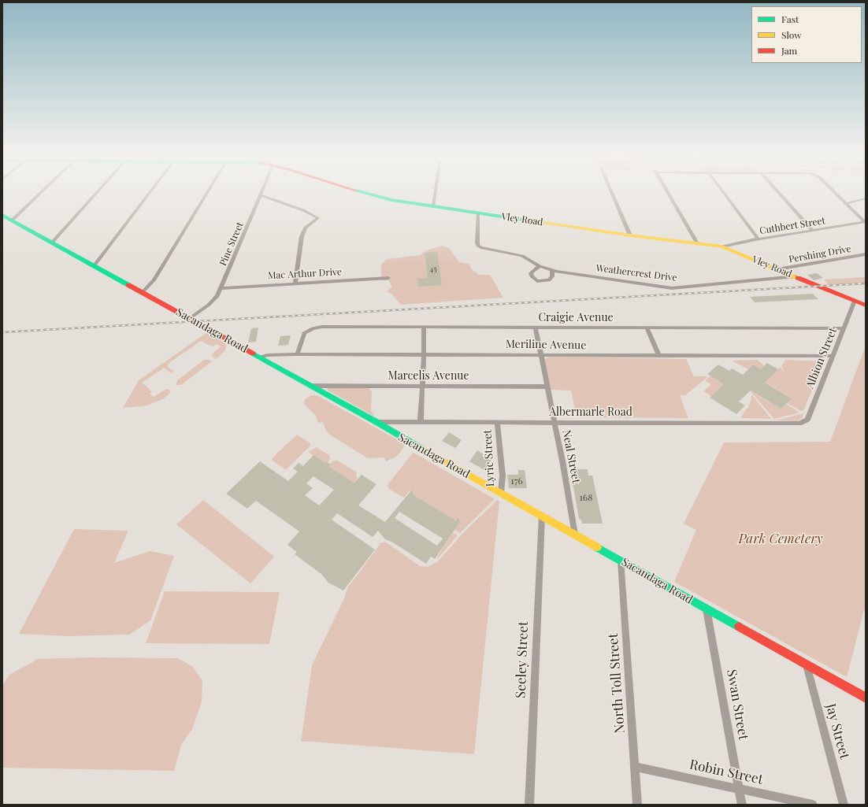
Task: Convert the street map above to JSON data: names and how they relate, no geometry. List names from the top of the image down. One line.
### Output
{"streets":{"street":["Vley Road","Cuthbert Street","Pine Street","Pershing Drive","Weathercrest Drive","Mac Arthur Drive","Craigie Avenue","Sacandaga Road","Meriline Avenue","Albion Street","Marcelis Avenue","Albermarle Road","Neal Street","Lyric Street","Seeley Street","North Toll Street","Swan Street","Jay Street","Robin Street"]},"crossings":[["Vley Road","Cuthbert Street"],["Vley Road","Pershing Drive"],["Vley Road","Weathercrest Drive"],["Vley Road","Albion Street"],["Pine Street","Mac Arthur Drive"],["Pine Street","Sacandaga Road"],["Craigie Avenue","Meriline Avenue"],["Craigie Avenue","Albion Street"],["Craigie Avenue","Neal Street"],["Sacandaga Road","Meriline Avenue"],["Sacandaga Road","Marcelis Avenue"],["Sacandaga Road","Albermarle Road"],["Sacandaga Road","Neal Street"],["Sacandaga Road","Lyric Street"],["Sacandaga Road","Seeley Street"],["Sacandaga Road","North Toll Street"],["Sacandaga Road","Swan Street"],["Sacandaga Road","Jay Street"],["Meriline Avenue","Albion Street"],["Meriline Avenue","Neal Street"],["Albion Street","Albermarle Road"],["Marcelis Avenue","Neal Street"],["Albermarle Road","Neal Street"],["Albermarle Road","Lyric Street"],["North Toll Street","Robin Street"],["Swan Street","Robin Street"]],"parks":["Park Cemetery"],"house_numbers":["45","176","168"],"legend":["Fast","Slow","Jam"]}
